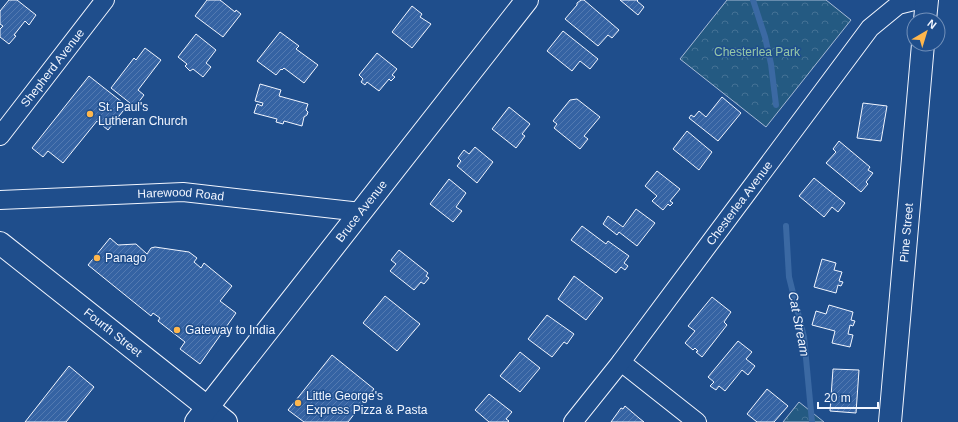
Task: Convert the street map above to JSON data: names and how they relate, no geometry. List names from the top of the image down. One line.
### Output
{"streets":{"street":["Shepherd Avenue","Harewood Road","Chesterlea Avenue","Bruce Avenue","Pine Street","Fourth Street"]},"crossings":[["Harewood Road","Bruce Avenue"],["Bruce Avenue","Fourth Street"]],"water":["Cat Stream"],"parks":["Chesterlea Park"],"places":["St. Paul's Lutheran Church","Panago","Gateway to India","Little George's Express Pizza & Pasta"],"scale_bar":"20 m","north":"top right"}
